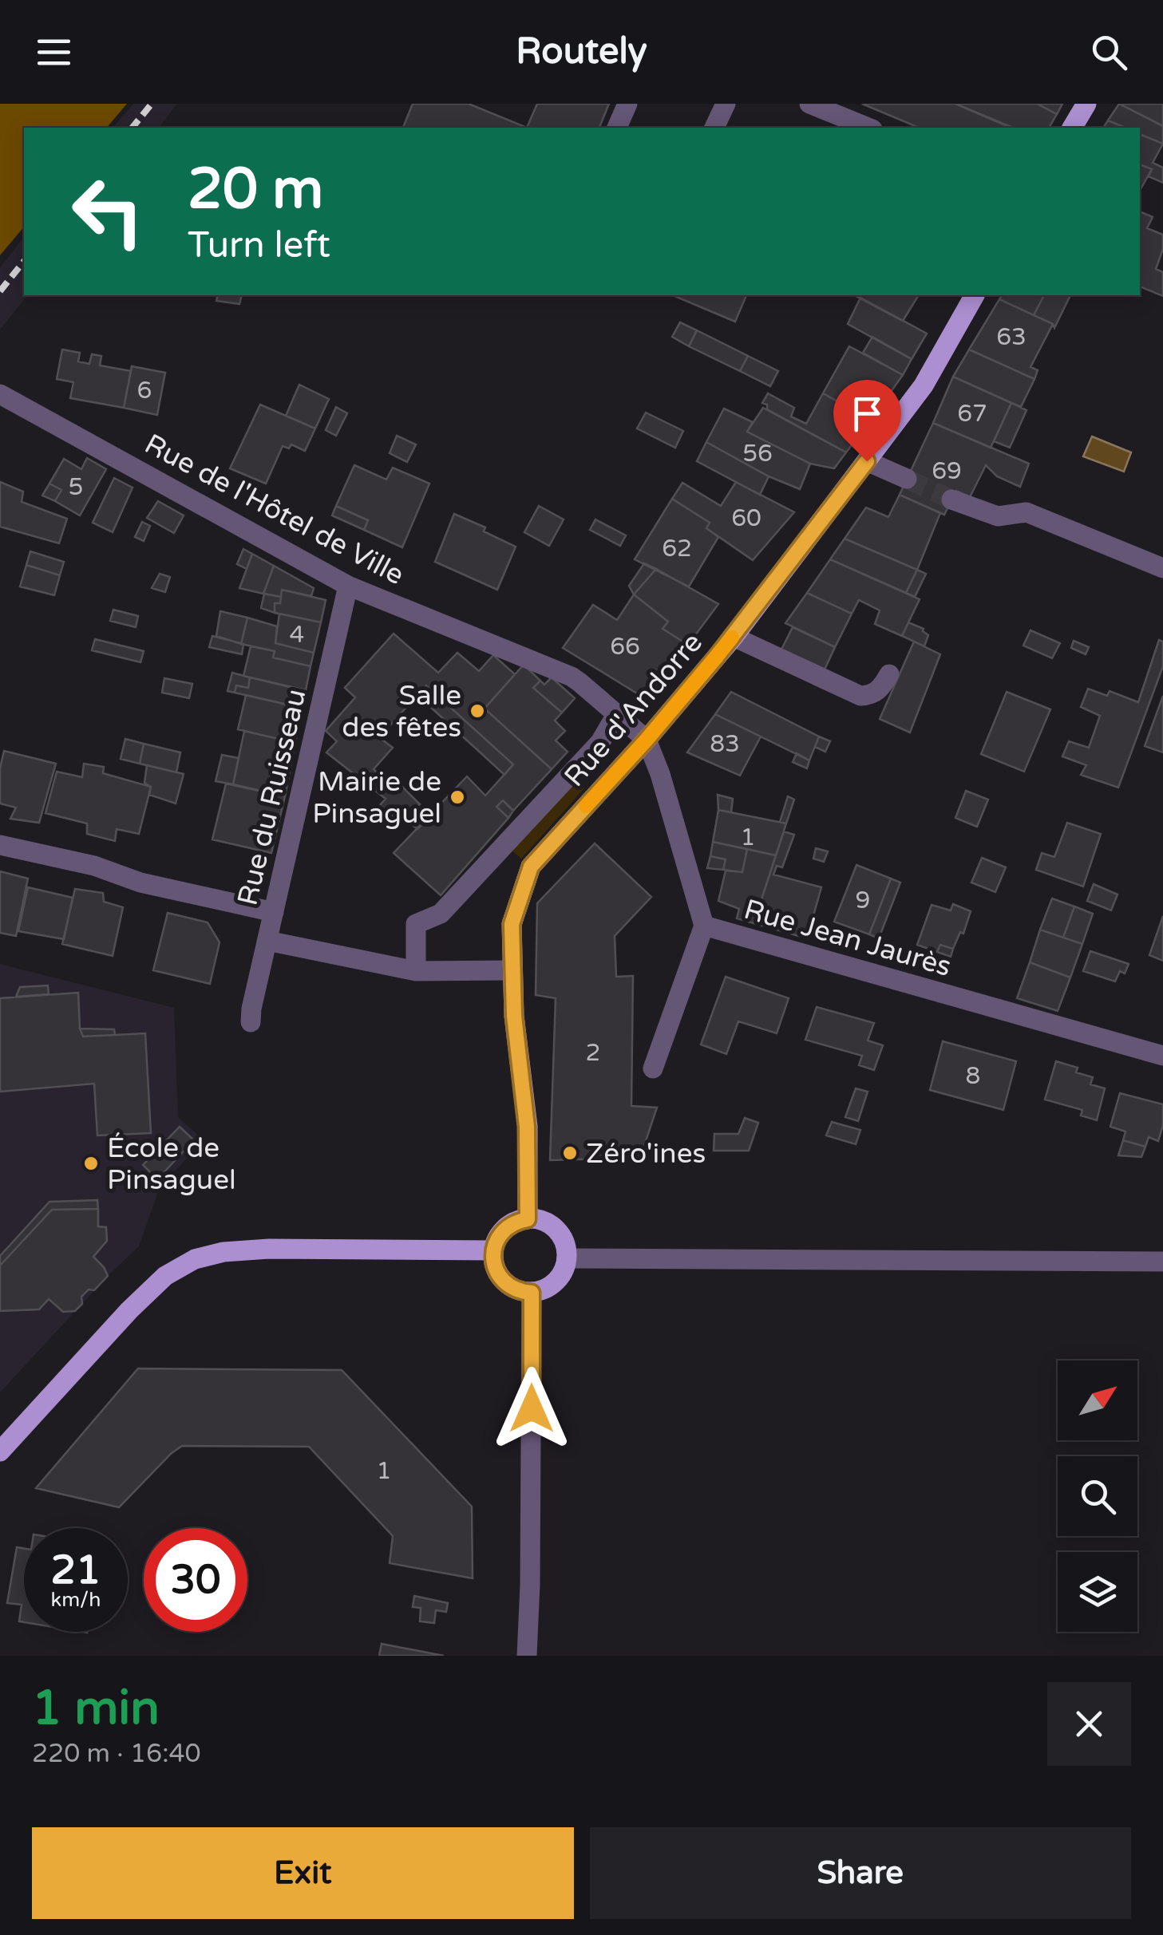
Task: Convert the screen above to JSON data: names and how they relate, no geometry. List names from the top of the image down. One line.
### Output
{"streets":{"main road":["Rue d'Andorre"],"street":["Rue de l'Hôtel de Ville","Rue du Ruisseau","Rue Jean Jaurès"]},"crossings":[["Rue de l'Hôtel de Ville","Rue d'Andorre"],["Rue de l'Hôtel de Ville","Rue du Ruisseau"],["Rue de l'Hôtel de Ville","Rue Jean Jaurès"],["Rue d'Andorre","Rue Jean Jaurès"]],"places":["Salle des fêtes","Mairie de Pinsaguel","Zéro'ines","École de Pinsaguel"],"house_numbers":["63","6","67","56","69","5","60","62","4","66","83","1","9","2","8","1"],"north":"top right","page":{"header":"Routely","turn":["20 m","Turn left"],"speed":"21 km/h","limit":"30","heading":["1 min","220 m · 16:40"],"buttons":["Exit","Share"]}}
